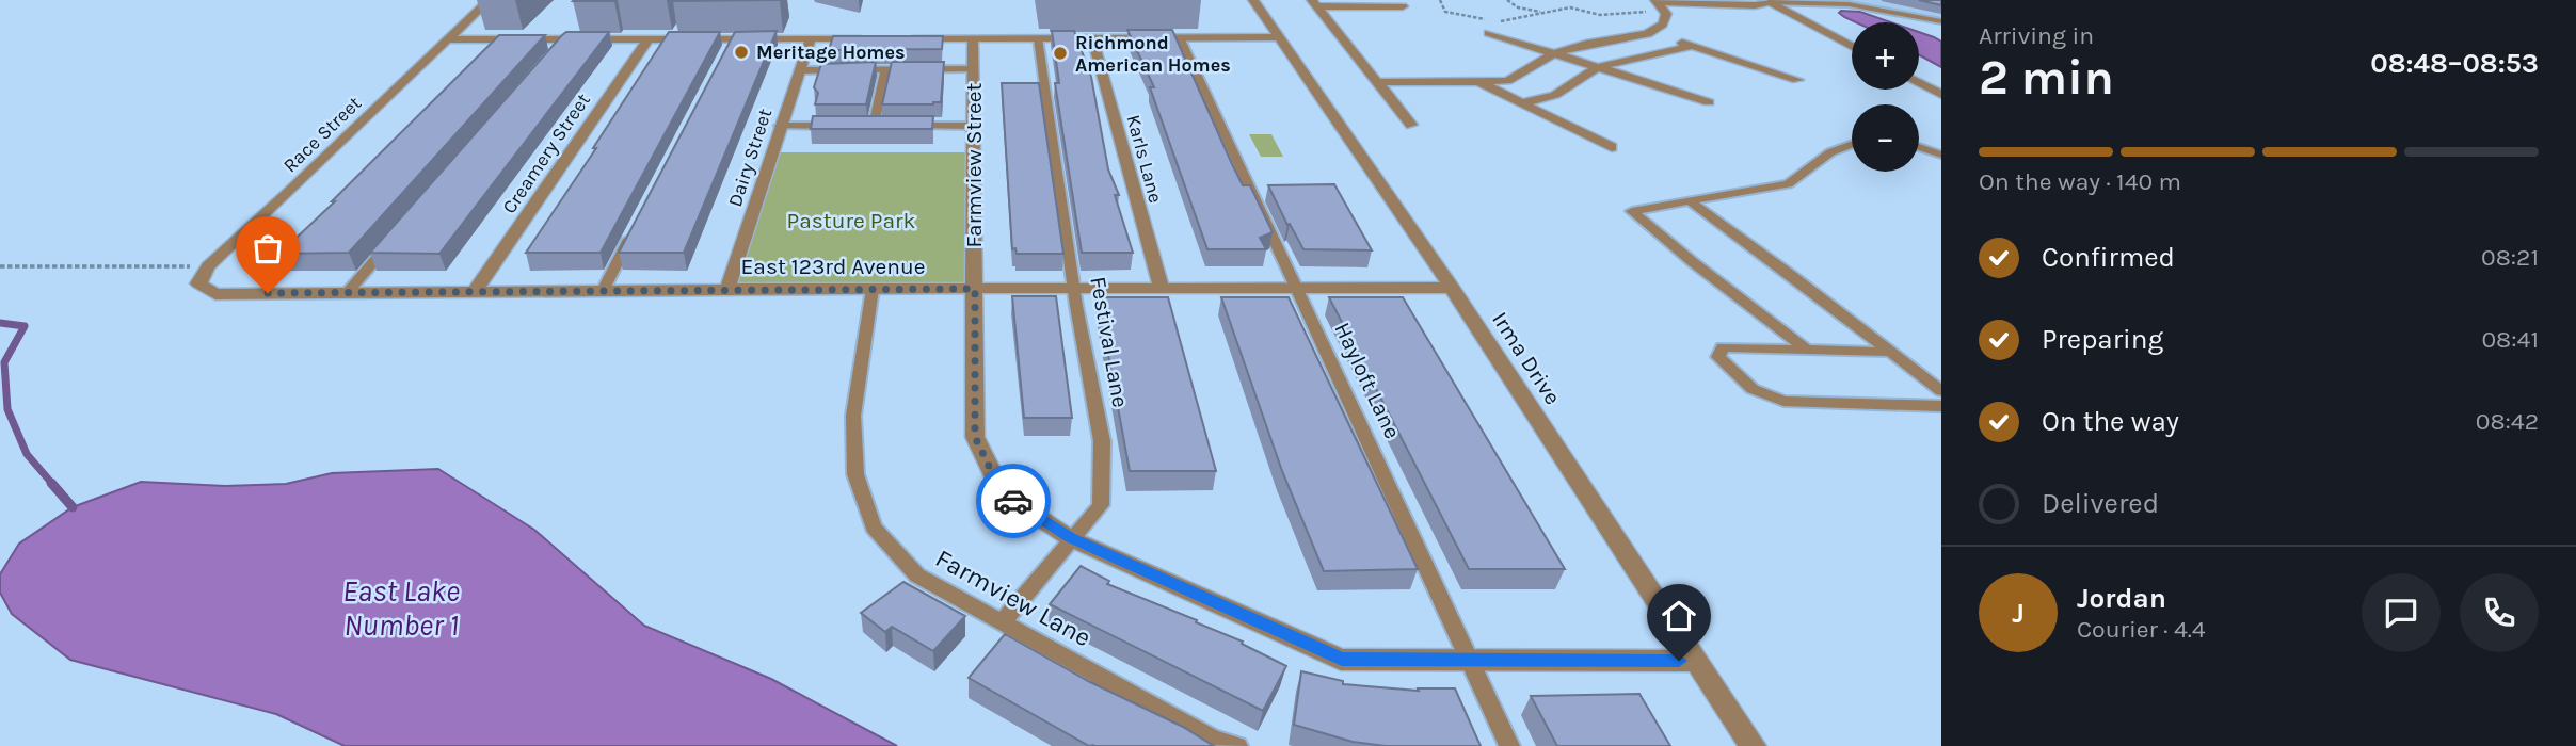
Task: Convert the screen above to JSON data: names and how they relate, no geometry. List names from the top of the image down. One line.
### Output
{"streets":{"street":["Race Street","Creamery Street","Dairy Street","Karls Lane","Farmview Street","East 123rd Avenue","Irma Drive"],"lane":["Festival Lane","Hayloft Lane","Farmview Lane"]},"crossings":[["Race Street","East 123rd Avenue"],["Creamery Street","East 123rd Avenue"],["Dairy Street","East 123rd Avenue"],["Karls Lane","East 123rd Avenue"],["Farmview Street","East 123rd Avenue"],["Farmview Street","Festival Lane"],["Farmview Street","Irma Drive"],["Farmview Street","Hayloft Lane"],["East 123rd Avenue","Festival Lane"],["East 123rd Avenue","Irma Drive"],["East 123rd Avenue","Hayloft Lane"],["East 123rd Avenue","Farmview Lane"],["Festival Lane","Farmview Lane"]],"water":["East Lake Number 1"],"parks":["Pasture Park"],"places":["Meritage Homes","Richmond American Homes"],"page":{"heading":["2 min","Arriving in","08:48–08:53"],"panel":["Jordan","Courier · 4.4"],"map_buttons":["+","−"],"bar":"On the way · 140 m","list":[["Confirmed","08:21"],["Preparing","08:41"],["On the way","08:42"],"Delivered"],"round":"J"}}
